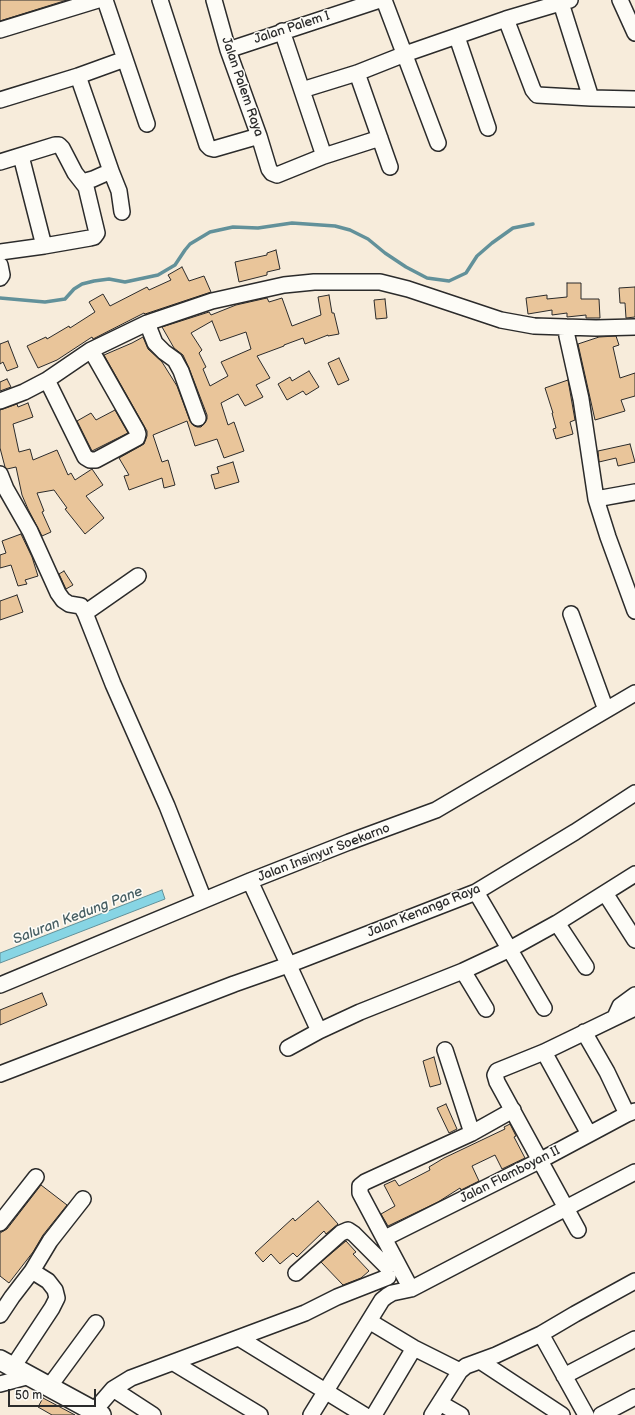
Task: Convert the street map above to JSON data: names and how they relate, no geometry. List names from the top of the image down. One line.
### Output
{"streets":{"street":["Jalan Palem I","Jalan Palem Raya","Jalan Insinyur Soekarno","Jalan Kenanga Raya","Jalan Flamboyan II"]},"crossings":[["Jalan Palem I","Jalan Palem Raya"]],"water":["Saluran Kedung Pane"],"scale_bar":"50 m"}
